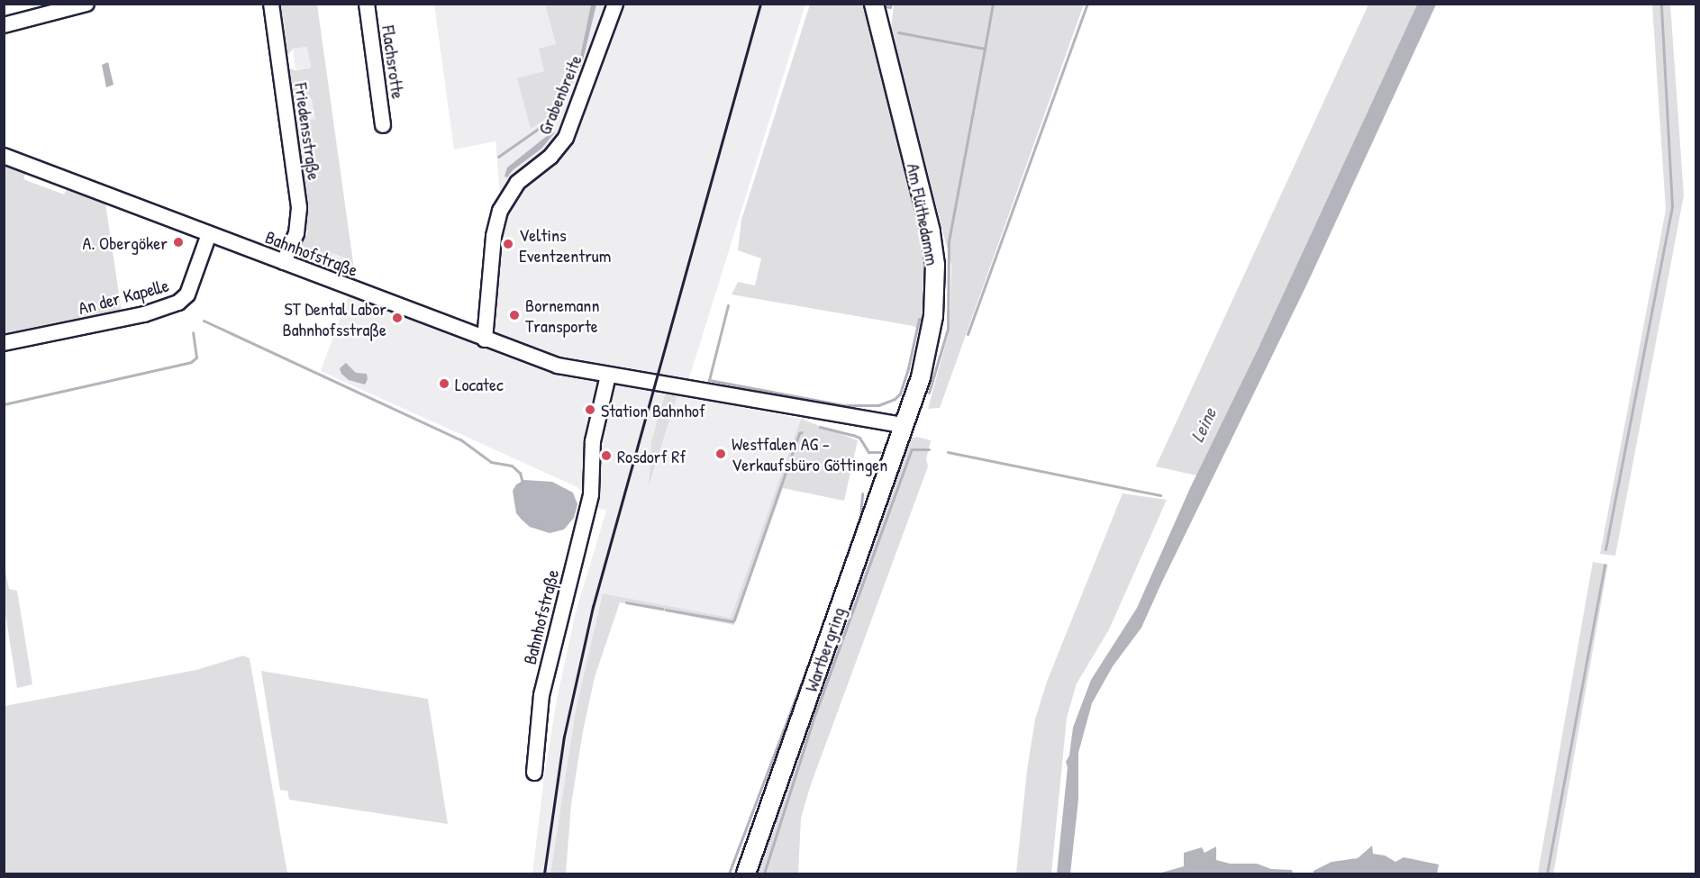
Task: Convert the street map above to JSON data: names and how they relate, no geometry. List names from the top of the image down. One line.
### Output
{"streets":{"main road":["Am Flüthedamm","Wartbergring"],"street":["Flachsrotte","Grabenbreite","Friedensstraße","Bahnhofstraße","An der Kapelle"]},"crossings":[["Grabenbreite","Bahnhofstraße"],["Friedensstraße","Bahnhofstraße"],["Am Flüthedamm","Bahnhofstraße"],["Am Flüthedamm","Wartbergring"],["Bahnhofstraße","An der Kapelle"],["Bahnhofstraße","Wartbergring"]],"water":["Leine"],"places":["A. Obergöker","Veltins Eventzentrum","Bornemann Transporte","ST Dental Labor Bahnhofsstraße","Locatec","Station Bahnhof","Westfalen AG - Verkaufsbüro Göttingen","Rosdorf Rf"]}
